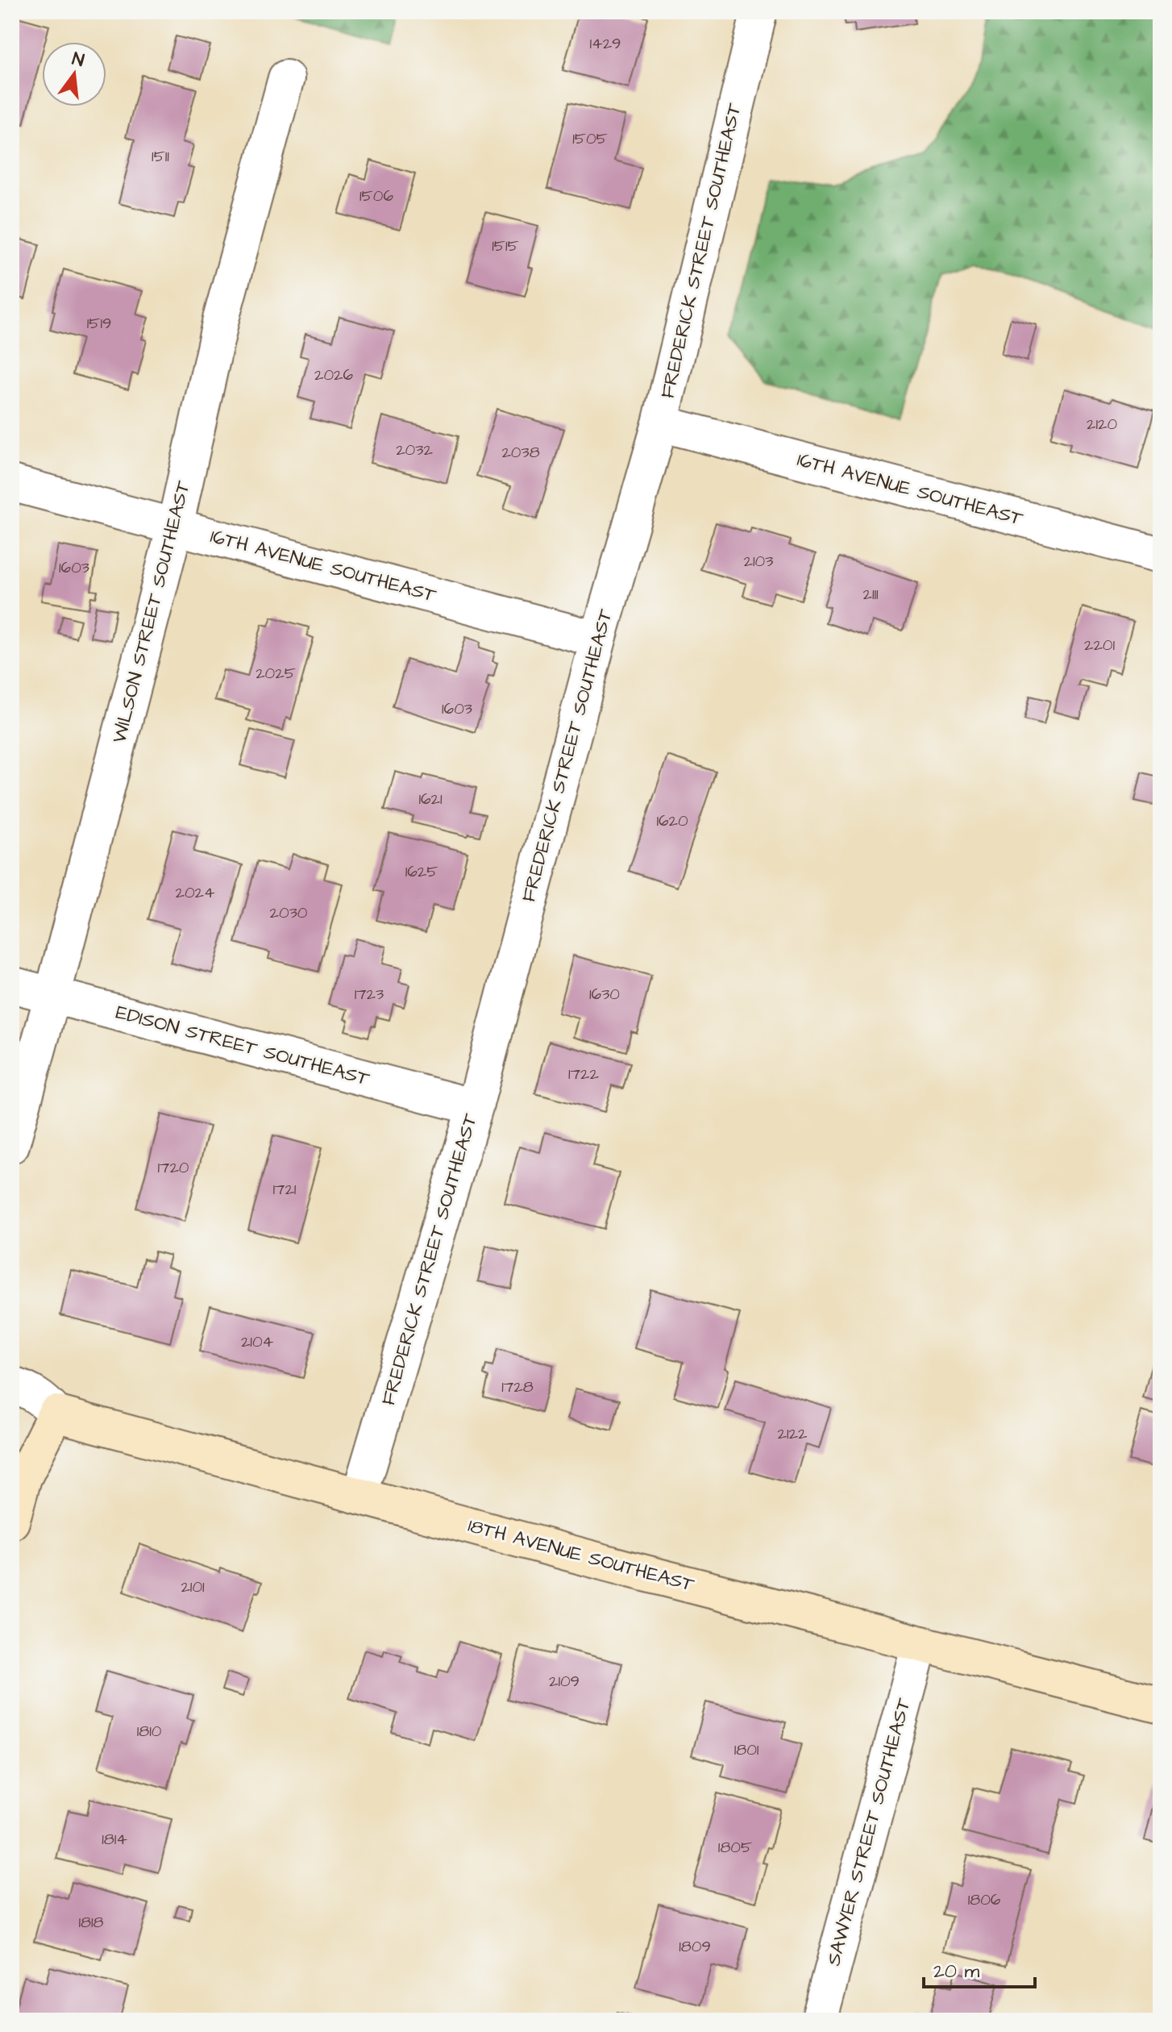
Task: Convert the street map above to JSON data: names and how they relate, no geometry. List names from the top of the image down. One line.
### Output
{"streets":{"street":["FREDERICK STREET SOUTHEAST","16TH AVENUE SOUTHEAST","WILSON STREET SOUTHEAST","EDISON STREET SOUTHEAST","18TH AVENUE SOUTHEAST","SAWYER STREET SOUTHEAST"]},"crossings":[["FREDERICK STREET SOUTHEAST","16TH AVENUE SOUTHEAST"],["FREDERICK STREET SOUTHEAST","EDISON STREET SOUTHEAST"],["FREDERICK STREET SOUTHEAST","18TH AVENUE SOUTHEAST"],["16TH AVENUE SOUTHEAST","WILSON STREET SOUTHEAST"],["WILSON STREET SOUTHEAST","EDISON STREET SOUTHEAST"],["18TH AVENUE SOUTHEAST","SAWYER STREET SOUTHEAST"]],"house_numbers":["1429","1505","1511","1506","1515","1519","2026","2120","2032","2038","2103","1603","2111","2201","2025","1603","1621","1620","1625","2024","2030","1723","1630","1722","1720","1721","2104","1728","2122","2101","2109","1810","1801","1814","1805","1806","1818","1809"],"scale_bar":"20 m","north":"top"}
